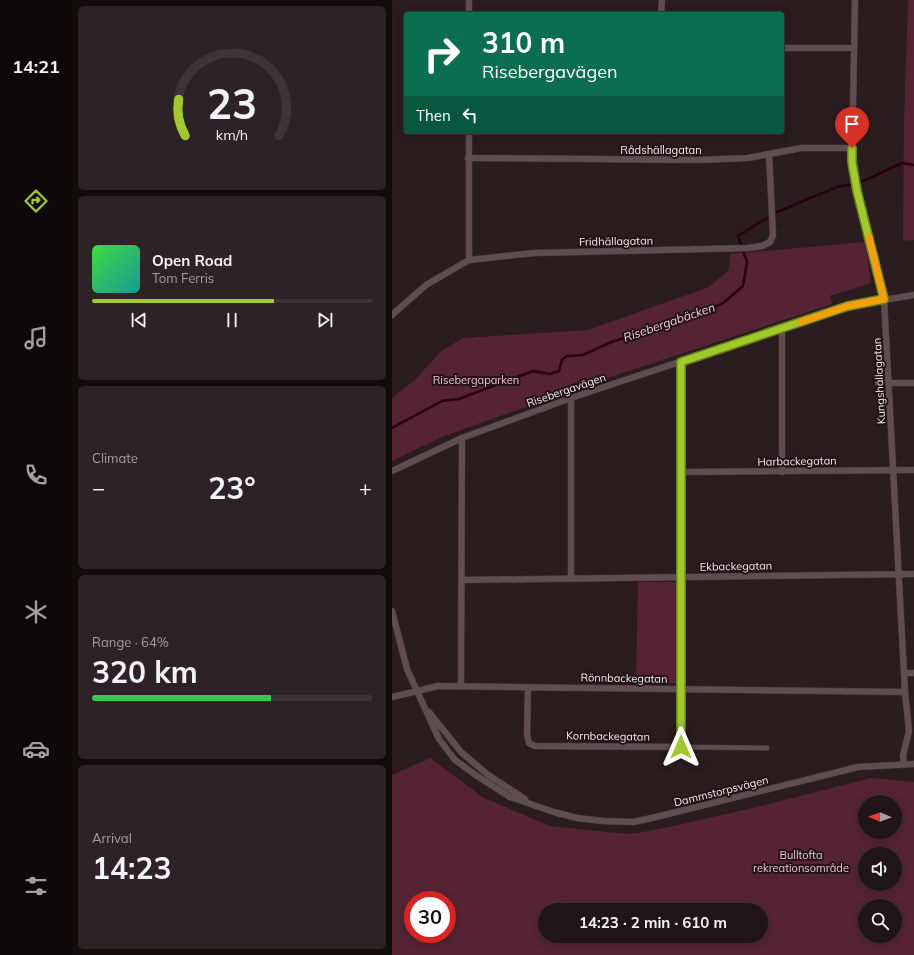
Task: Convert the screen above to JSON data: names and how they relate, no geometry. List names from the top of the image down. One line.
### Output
{"streets":{"street":["Rådshällagatan","Fridhällagatan","Kungshällagatan","Risebergavägen","Harbackegatan","Ekbackegatan","Rönnbackegatan","Kornbackegatan","Dammstorpsvägen"]},"crossings":[["Rådshällagatan","Fridhällagatan"],["Rådshällagatan","Kungshällagatan"],["Kungshällagatan","Risebergavägen"],["Kungshällagatan","Harbackegatan"],["Kungshällagatan","Ekbackegatan"],["Kungshällagatan","Rönnbackegatan"],["Kungshällagatan","Dammstorpsvägen"],["Rönnbackegatan","Kornbackegatan"],["Rönnbackegatan","Dammstorpsvägen"]],"water":["Risebergabäcken"],"parks":["Risebergaparken","Bulltofta rekreationsområde"],"north":"left","page":{"tabs":"14:21","turn":["310 m","Risebergavägen"],"then":"Then","song":["Open Road","Tom Ferris"],"tile":["Climate",["Range · 64%","320 km"],["Arrival","14:23"]],"heat":["−","23°","+"],"limit":"30","trip":"14:23 · 2 min · 610 m","gauge":["23","km/h"]}}
